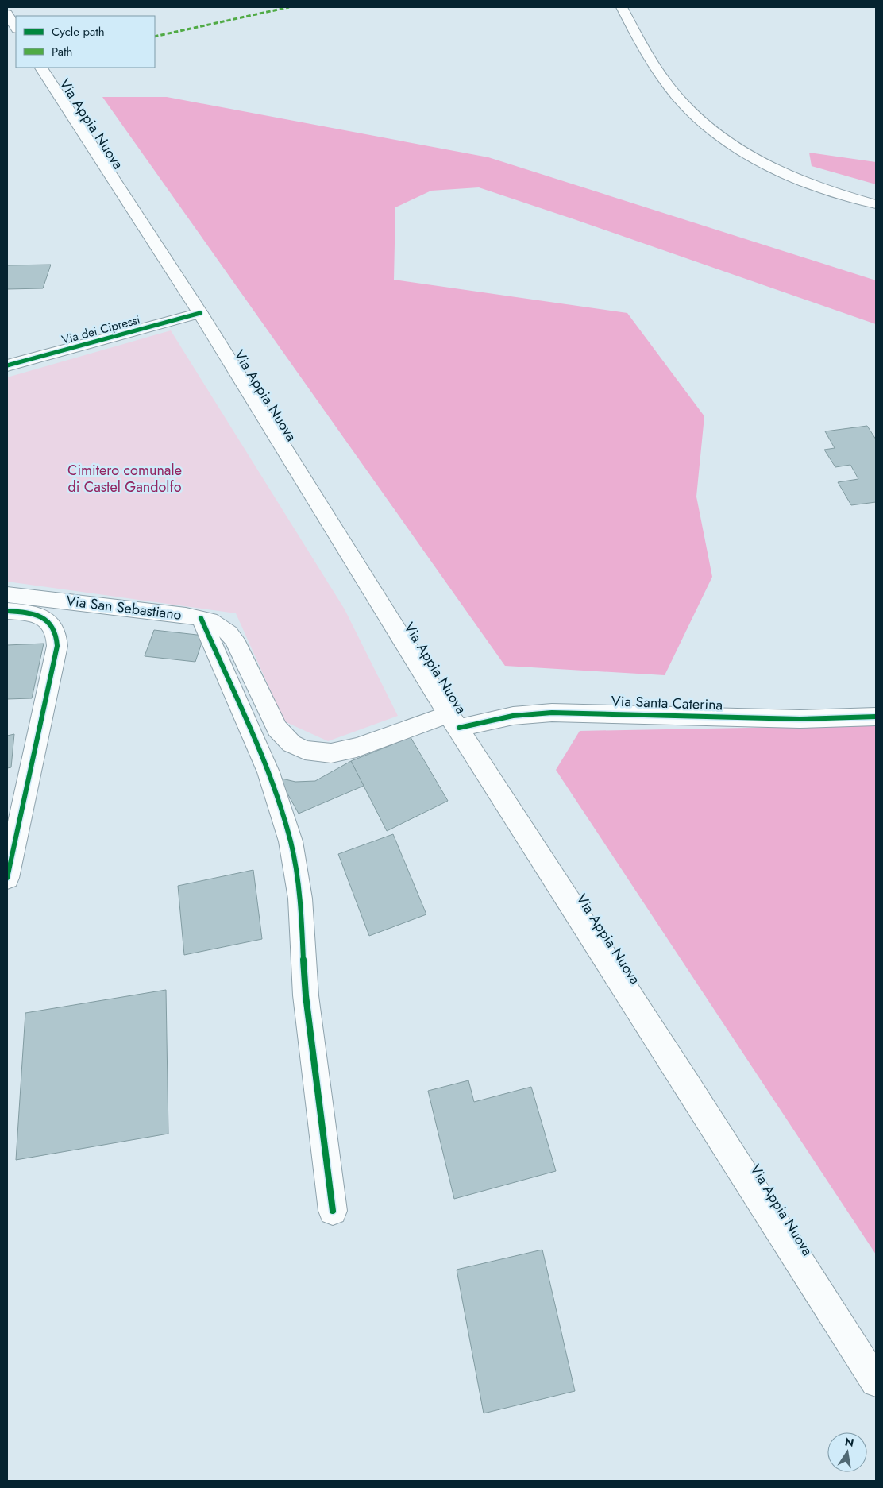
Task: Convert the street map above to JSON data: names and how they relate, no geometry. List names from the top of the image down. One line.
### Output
{"streets":{"main road":["Via Appia Nuova","Via dei Cipressi","Via San Sebastiano","Via Santa Caterina"]},"crossings":[["Via Appia Nuova","Via dei Cipressi"],["Via Appia Nuova","Via San Sebastiano"],["Via Appia Nuova","Via Santa Caterina"],["Via San Sebastiano","Via Santa Caterina"]],"parks":["Cimitero comunale di Castel Gandolfo"],"legend":["Cycle path","Path"],"north":"top"}
